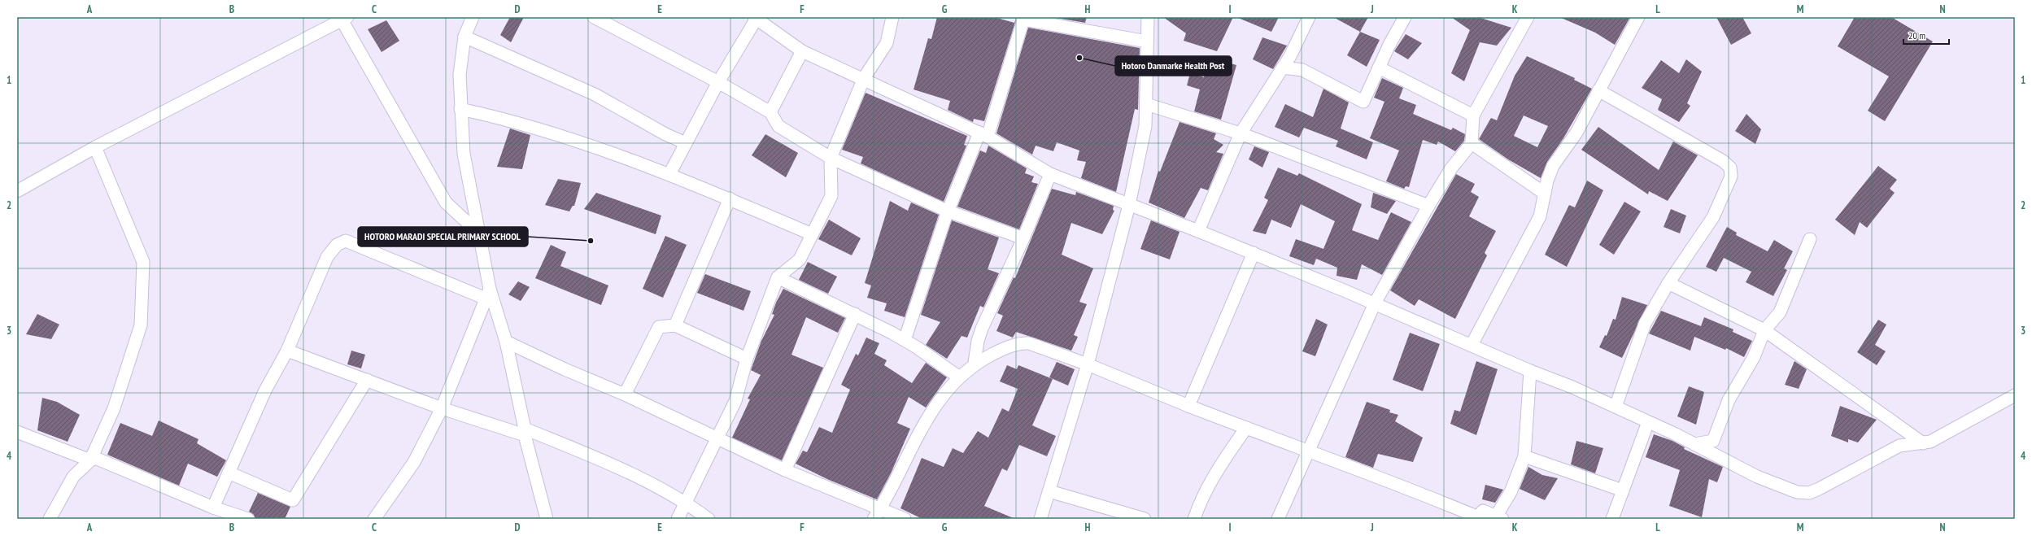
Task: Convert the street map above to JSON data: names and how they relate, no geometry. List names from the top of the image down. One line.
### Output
{"places":["Hotoro Danmarke Health Post","HOTORO MARADI SPECIAL PRIMARY SCHOOL"],"scale_bar":"20 m","grid":{"columns":["A","B","C","D","E","F","G","H","I","J","K","L","M","N"],"rows":["1","2","3","4"]}}
